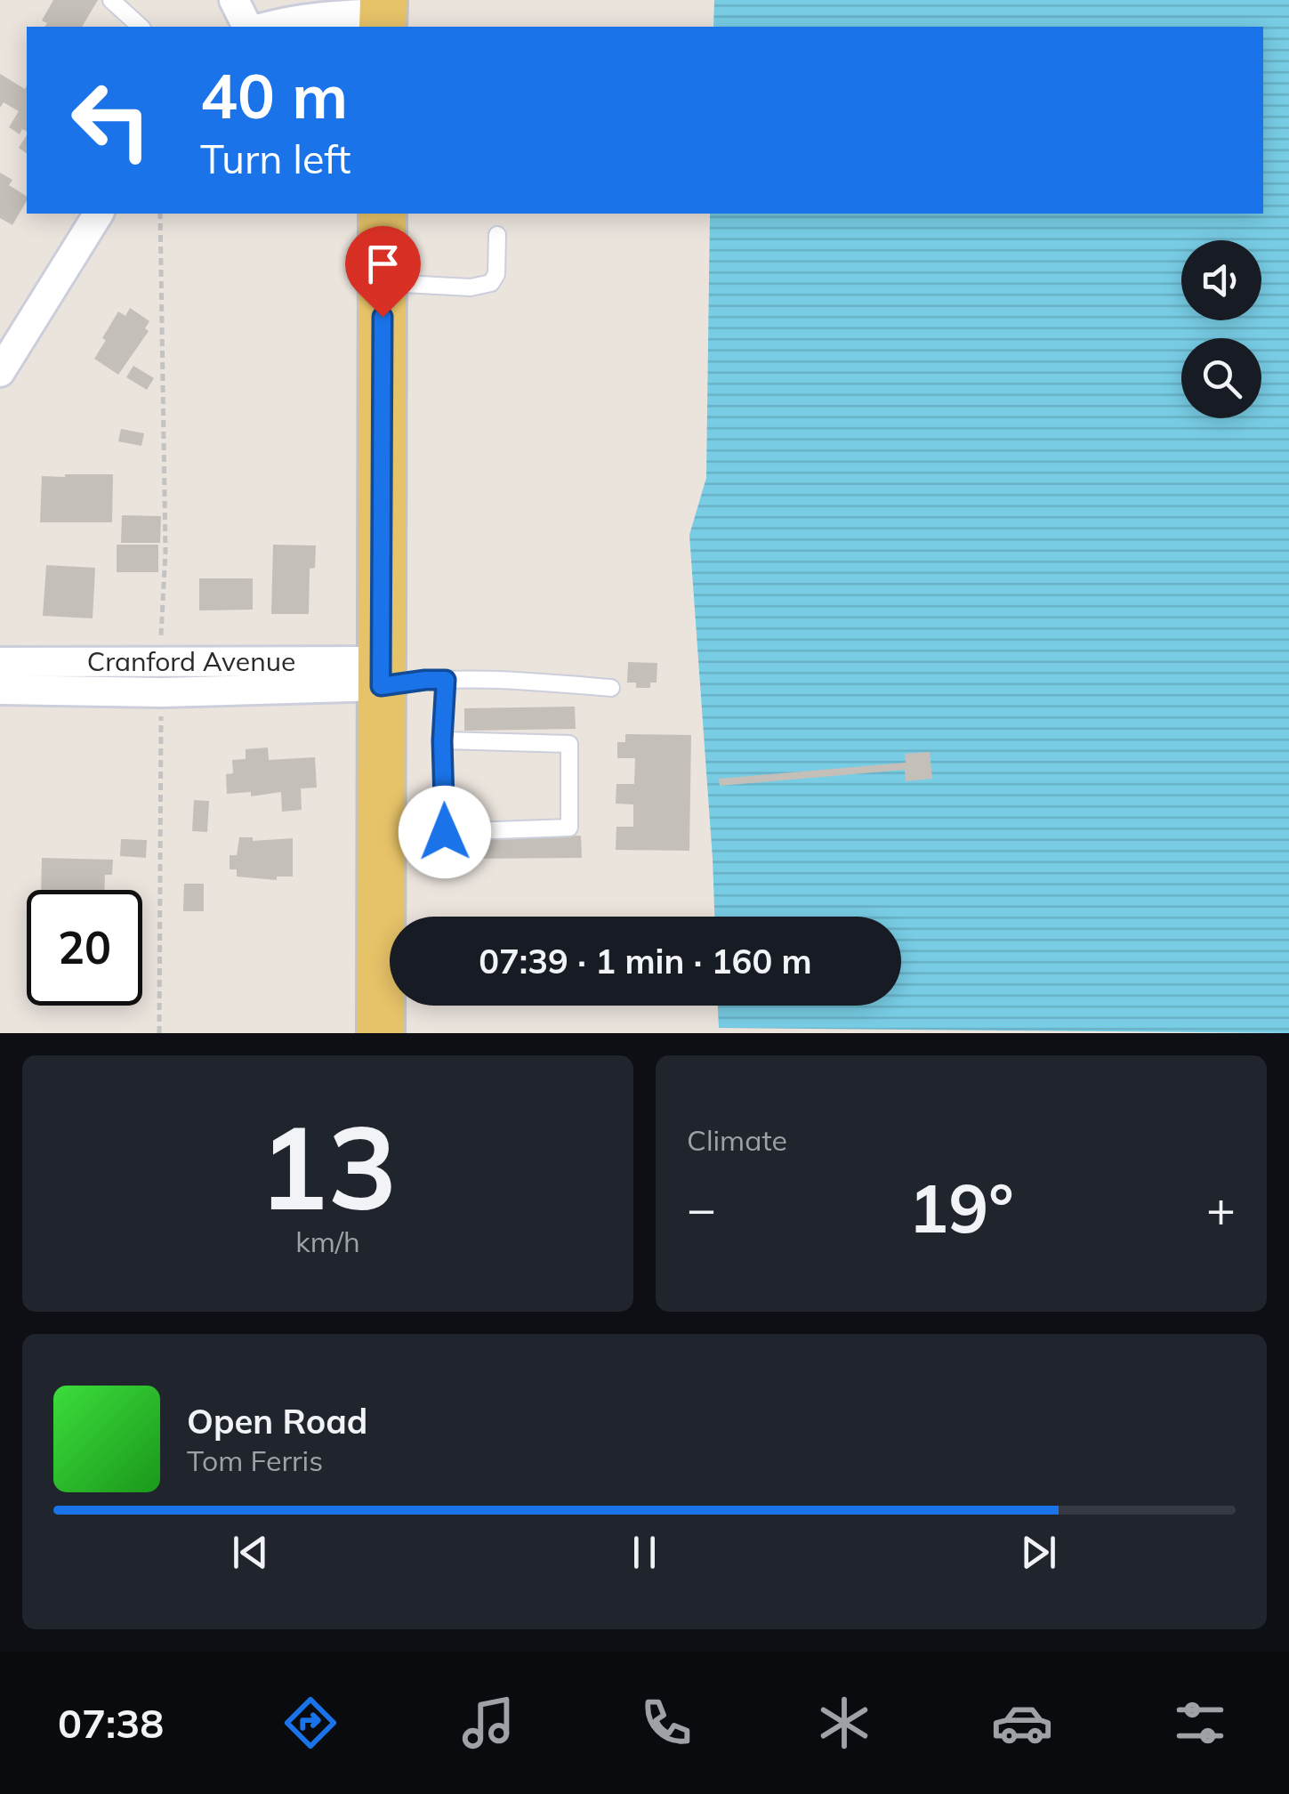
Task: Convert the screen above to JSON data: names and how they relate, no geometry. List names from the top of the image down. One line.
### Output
{"streets":{"street":["Cranford Avenue"]},"page":{"turn":["40 m","Turn left"],"limit":"20","trip":"07:39 · 1 min · 160 m","tile":[["13","km/h"],"Climate"],"heat":["−","19°","+"],"song":["Open Road","Tom Ferris"],"tabs":"07:38"}}
